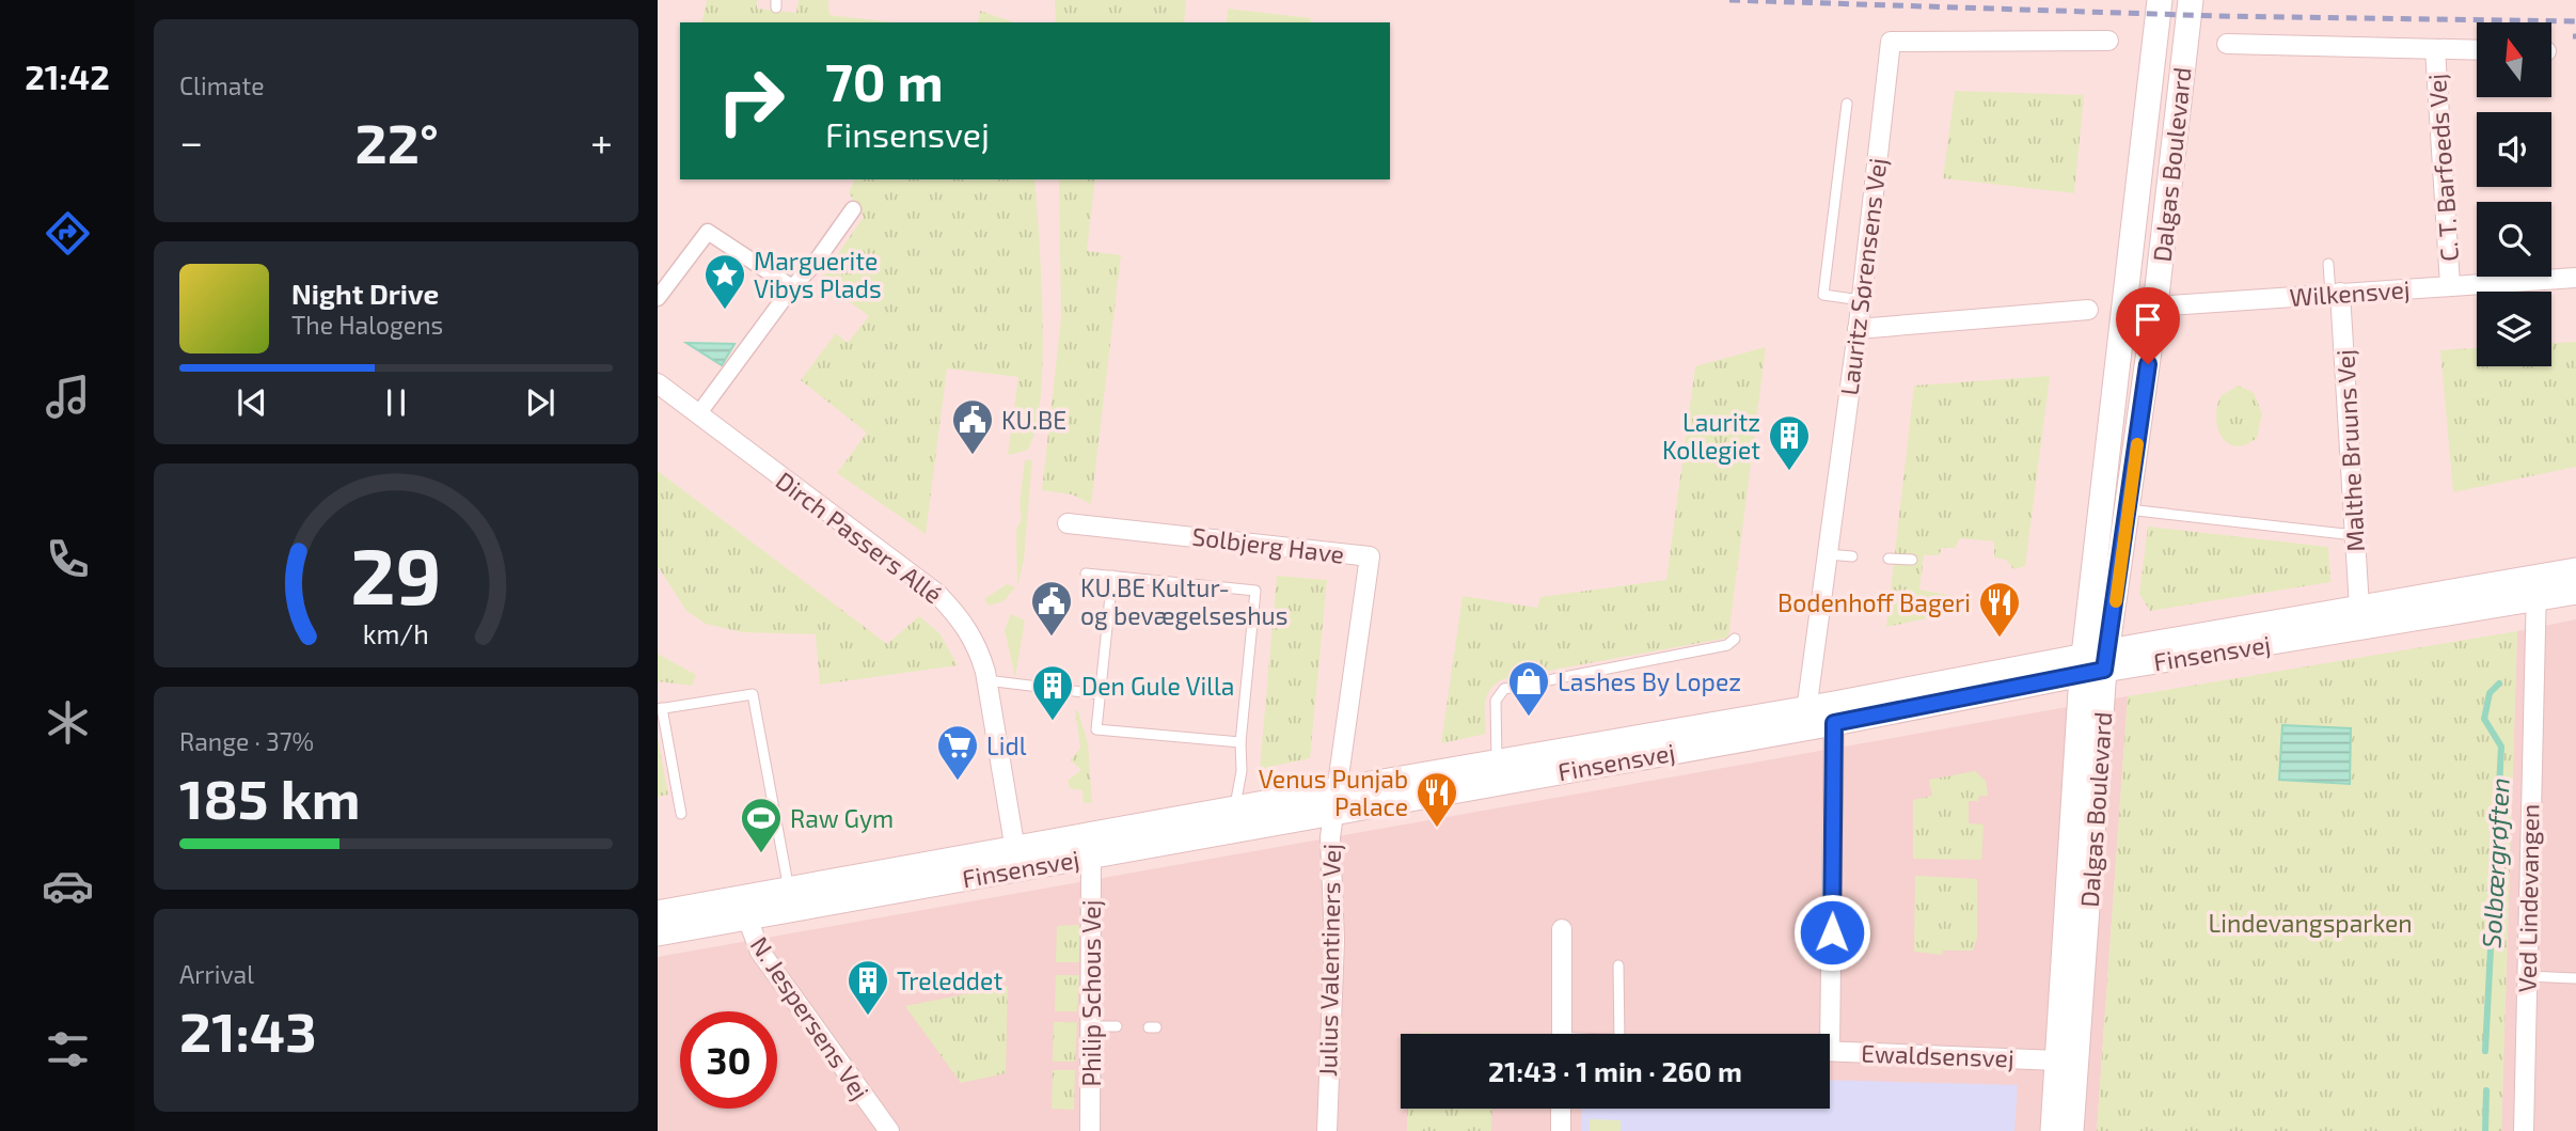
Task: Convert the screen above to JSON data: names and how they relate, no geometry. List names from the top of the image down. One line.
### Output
{"streets":{"street":["Dalgas Boulevard","C. T. Barfoeds Vej","Lauritz Sørensens Vej","Wilkensvej","Malthe Bruuns Vej","Dirch Passers Allé","Solbjerg Have","Finsensvej","Ved Lindevangen","Julius Valentiners Vej","Philip Schous Vej","N. Jespersens Vej","Ewaldsensvej"]},"crossings":[["Dalgas Boulevard","Wilkensvej"],["Dalgas Boulevard","Finsensvej"],["Dalgas Boulevard","Ewaldsensvej"],["C. T. Barfoeds Vej","Wilkensvej"],["Lauritz Sørensens Vej","Finsensvej"],["Wilkensvej","Malthe Bruuns Vej"],["Malthe Bruuns Vej","Finsensvej"],["Dirch Passers Allé","Finsensvej"],["Solbjerg Have","Finsensvej"],["Solbjerg Have","Julius Valentiners Vej"],["Finsensvej","Ved Lindevangen"],["Finsensvej","Julius Valentiners Vej"],["Finsensvej","Philip Schous Vej"],["Finsensvej","N. Jespersens Vej"]],"water":["Solbærgrøften"],"parks":["Lindevangsparken"],"places":{"place":["Marguerite Vibys Plads"],"public building":["KU.BE","KU.BE Kultur- og bevægelseshus"],"building":["Lauritz Kollegiet","Den Gule Villa","Treleddet"],"restaurant":["Bodenhoff Bageri","Venus Punjab Palace"],"shop":["Lashes By Lopez"],"supermarket":["Lidl"],"sports":["Raw Gym"]},"north":"top","page":{"tabs":"21:42","tile":["Climate",["Range · 37%","185 km"],["Arrival","21:43"]],"turn":["70 m","Finsensvej"],"heat":["−","22°","+"],"song":["Night Drive","The Halogens"],"limit":"30","trip":"21:43 · 1 min · 260 m","gauge":["29","km/h"]}}
